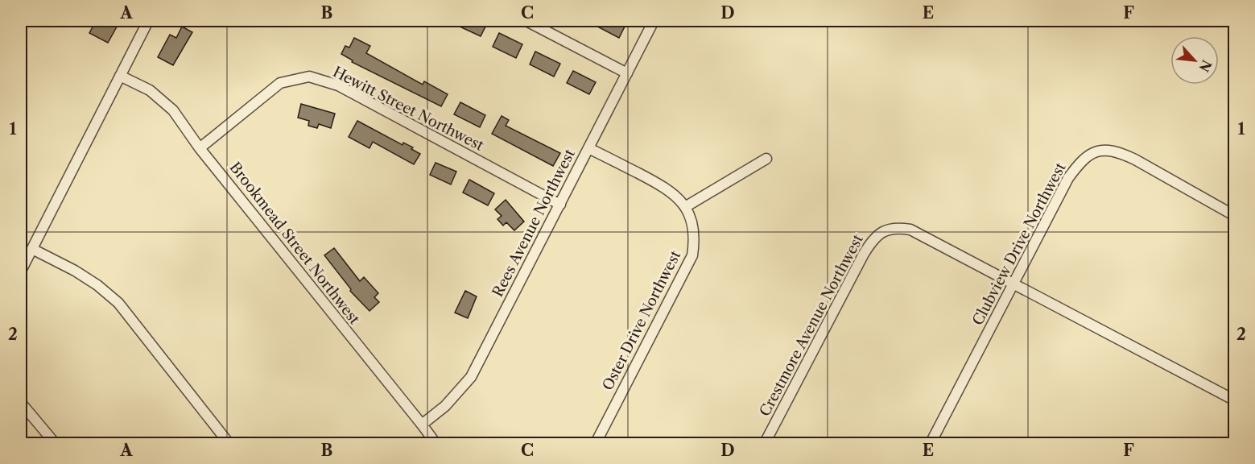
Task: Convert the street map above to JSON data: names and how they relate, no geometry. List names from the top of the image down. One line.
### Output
{"streets":{"street":["Hewitt Street Northwest","Rees Avenue Northwest","Brookmead Street Northwest","Clubview Drive Northwest","Oster Drive Northwest","Crestmore Avenue Northwest"]},"crossings":[["Hewitt Street Northwest","Rees Avenue Northwest"],["Hewitt Street Northwest","Brookmead Street Northwest"],["Rees Avenue Northwest","Brookmead Street Northwest"],["Rees Avenue Northwest","Oster Drive Northwest"],["Clubview Drive Northwest","Crestmore Avenue Northwest"]],"north":"bottom right","grid":{"columns":["A","B","C","D","E","F"],"rows":["1","2"]}}
